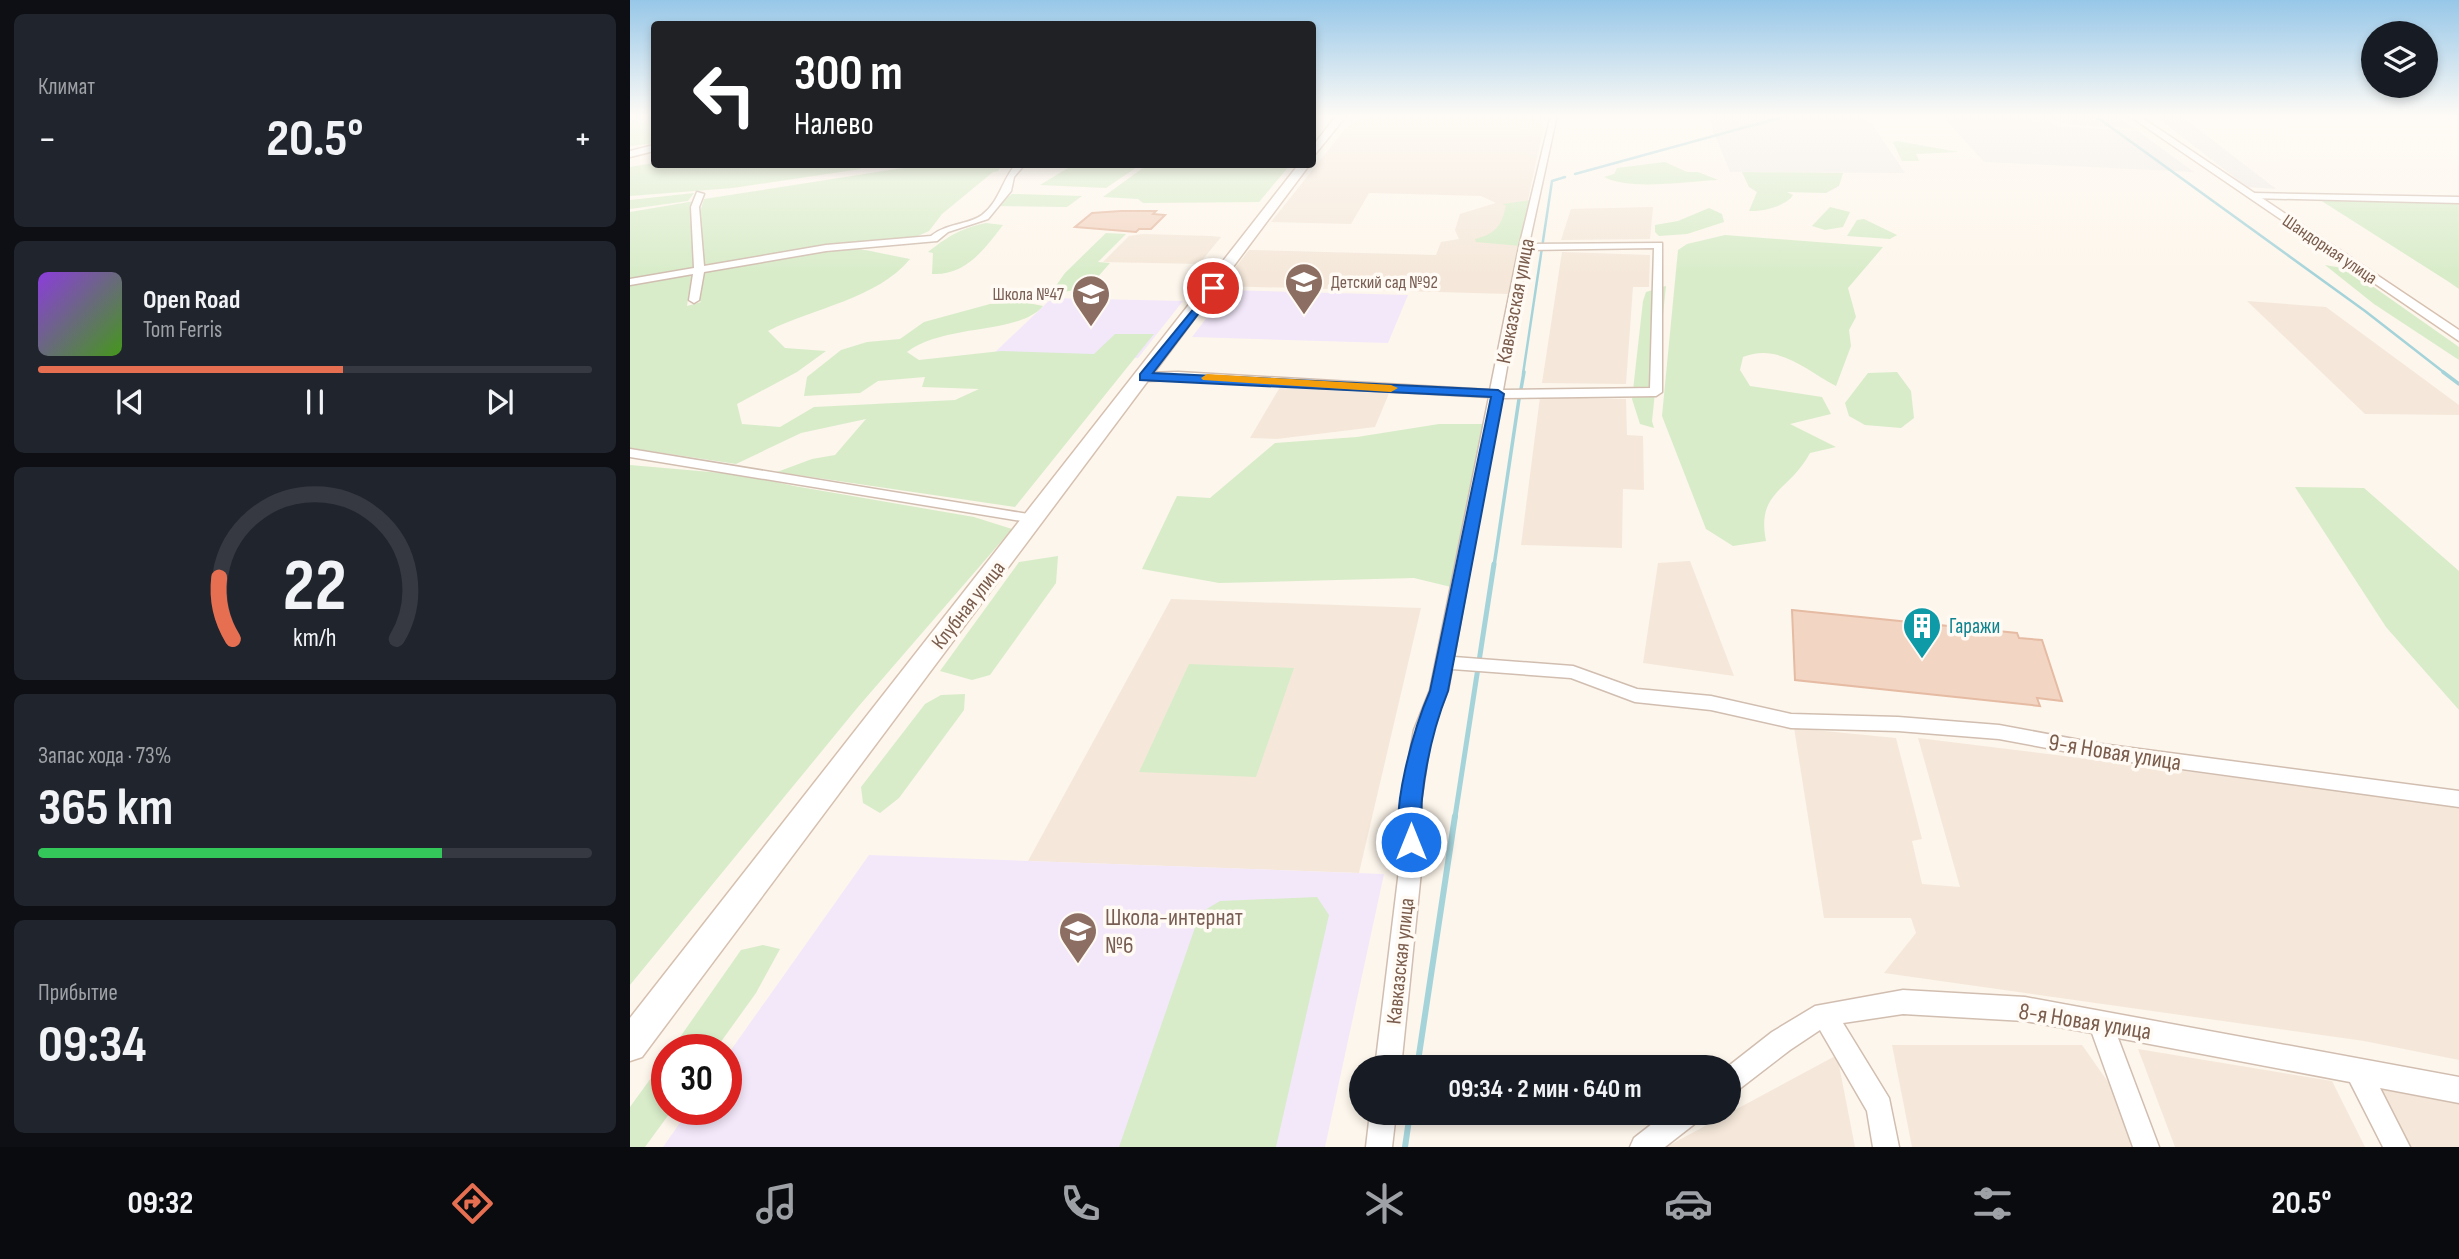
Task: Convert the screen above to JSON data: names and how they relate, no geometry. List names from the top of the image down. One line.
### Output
{"streets":{"street":["Шандорная улица","Кавказская улица","Клубная улица","9-я Новая улица","8-я Новая улица"]},"crossings":[["Кавказская улица","9-я Новая улица"]],"places":{"school or university":["Детский сад №92","Школа №47","Школа-интернат №6"],"building":["Гаражи"]},"page":{"tile":["Климат",["Запас хода · 73%","365 km"],["Прибытие","09:34"]],"turn":["300 m","Налево"],"heat":["−","20.5°","+"],"song":["Open Road","Tom Ferris"],"limit":"30","trip":"09:34 · 2 мин · 640 m","tabs":["09:32","20.5°"],"gauge":["22","km/h"]}}
